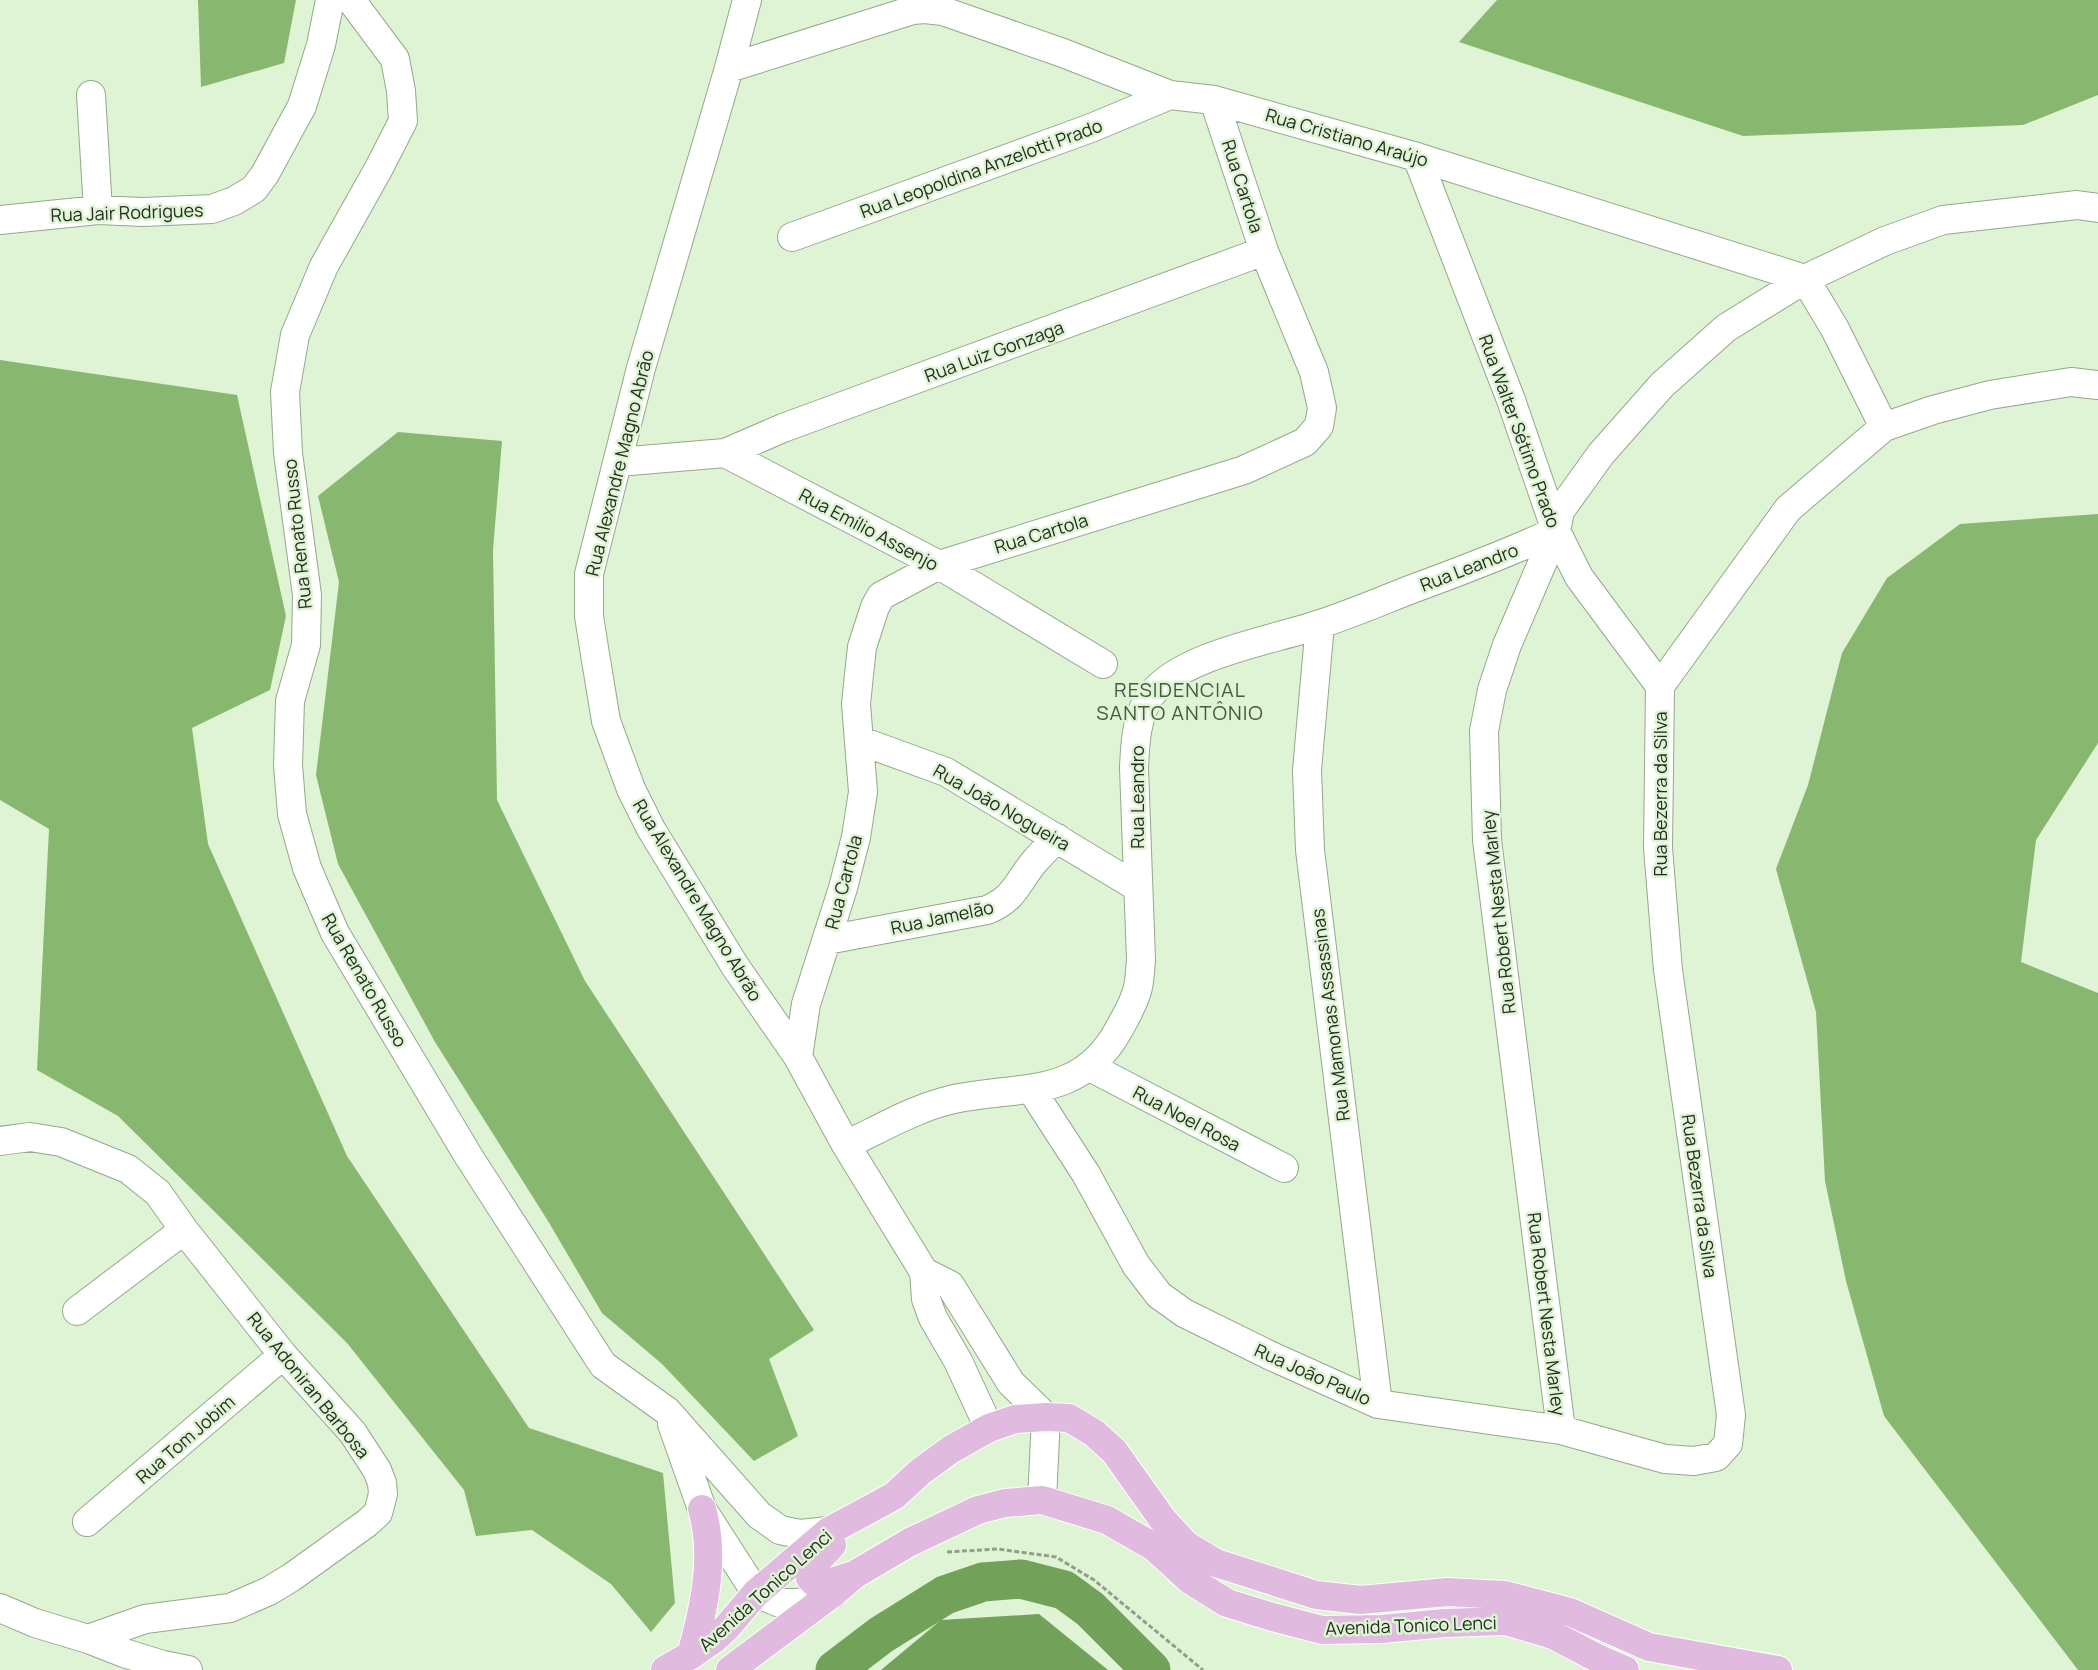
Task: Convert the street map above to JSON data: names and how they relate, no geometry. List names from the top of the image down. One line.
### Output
{"streets":{"main road":["Avenida Tonico Lenci"],"street":["Rua Cristiano Araújo","Rua Leopoldina Anzelotti Prado","Rua Cartola","Rua Jair Rodrigues","Rua Luiz Gonzaga","Rua Walter Sétimo Prado","Rua Alexandre Magno Abrão","Rua Emílio Assenjo","Rua Renato Russo","Rua Leandro","Rua Bezerra da Silva","Rua João Nogueira","Rua Robert Nesta Marley","Rua Jamelão","Rua Mamonas Assassinas","Rua Noel Rosa","Rua João Paulo","Rua Adoniran Barbosa","Rua Tom Jobim"]},"crossings":[["Rua Cristiano Araújo","Rua Leopoldina Anzelotti Prado"],["Rua Cristiano Araújo","Rua Cartola"],["Rua Cristiano Araújo","Rua Walter Sétimo Prado"],["Rua Cristiano Araújo","Rua Alexandre Magno Abrão"],["Rua Cristiano Araújo","Rua Robert Nesta Marley"],["Rua Cartola","Rua Luiz Gonzaga"],["Rua Cartola","Rua Alexandre Magno Abrão"],["Rua Cartola","Rua Emílio Assenjo"],["Rua Cartola","Rua João Nogueira"],["Rua Cartola","Rua Jamelão"],["Rua Luiz Gonzaga","Rua Emílio Assenjo"],["Rua Walter Sétimo Prado","Rua Leandro"],["Rua Walter Sétimo Prado","Rua Bezerra da Silva"],["Rua Walter Sétimo Prado","Rua Robert Nesta Marley"],["Rua Alexandre Magno Abrão","Rua Leandro"],["Rua Renato Russo","Avenida Tonico Lenci"],["Rua Leandro","Rua João Nogueira"],["Rua Leandro","Rua Robert Nesta Marley"],["Rua Leandro","Rua Mamonas Assassinas"],["Rua Leandro","Rua Noel Rosa"],["Rua Leandro","Rua João Paulo"],["Rua Bezerra da Silva","Rua João Paulo"],["Rua João Nogueira","Rua Jamelão"],["Rua Robert Nesta Marley","Rua João Paulo"],["Rua Mamonas Assassinas","Rua João Paulo"],["Rua Adoniran Barbosa","Rua Tom Jobim"]],"districts":["RESIDENCIAL SANTO ANTÔNIO"]}
